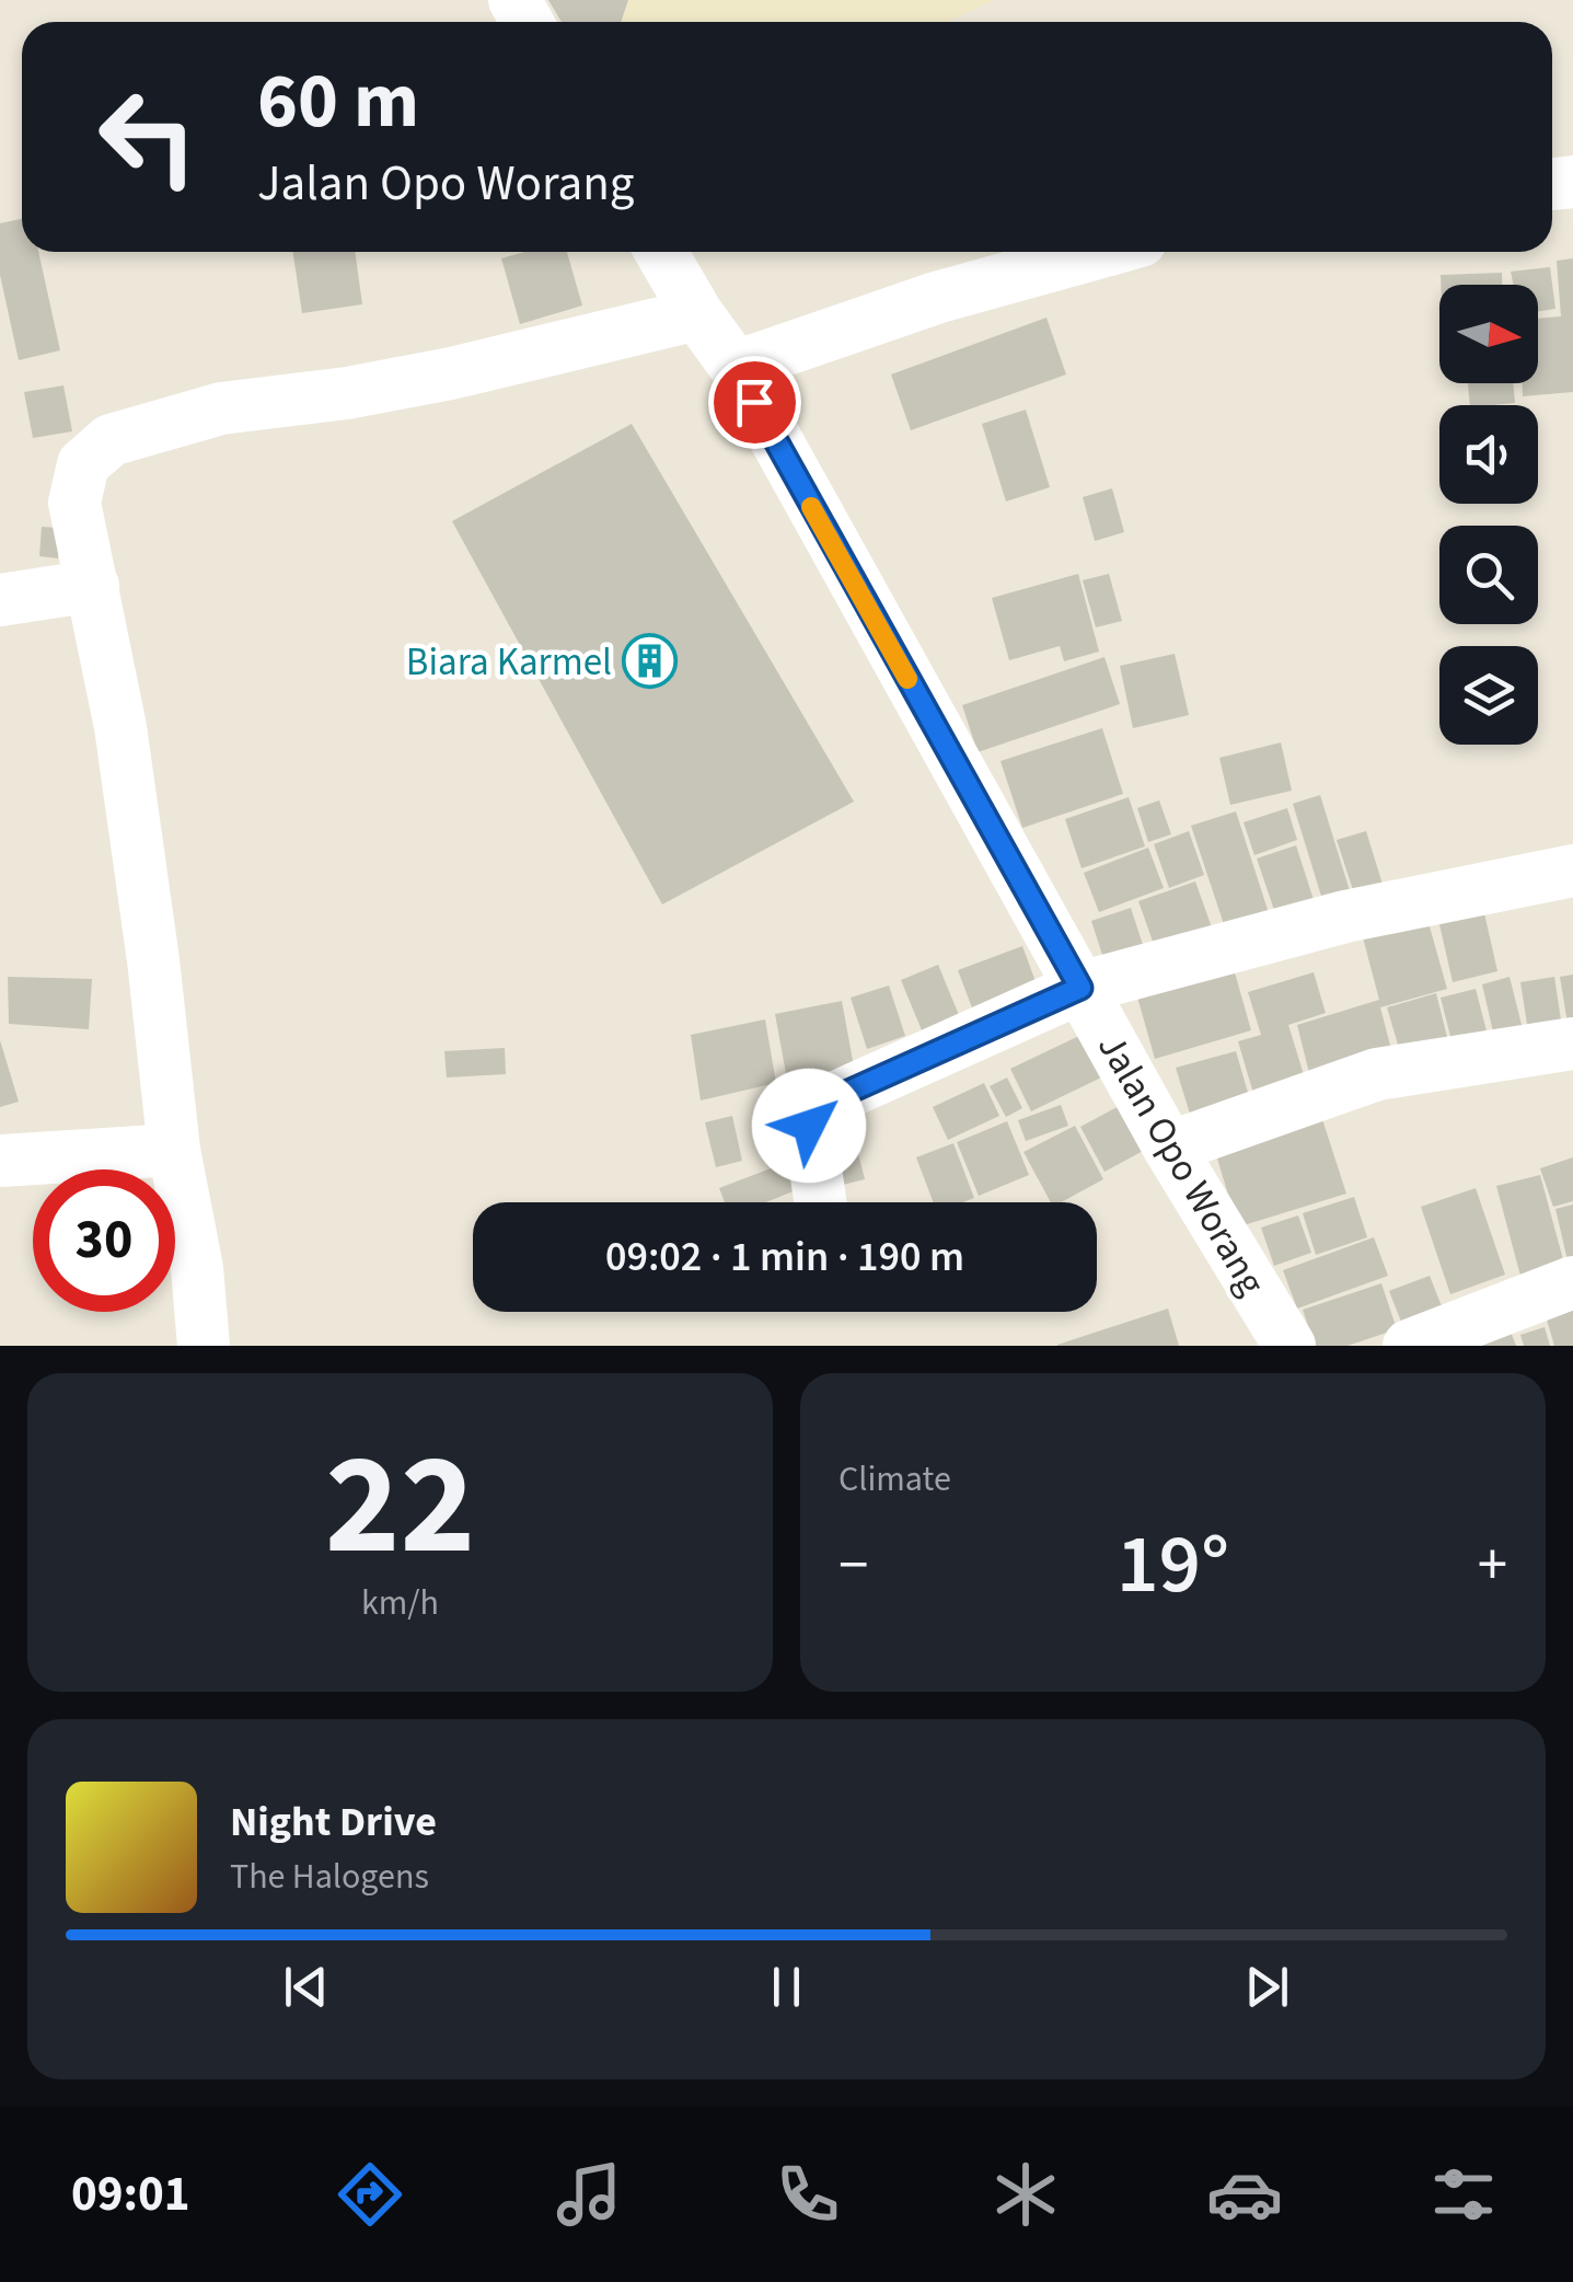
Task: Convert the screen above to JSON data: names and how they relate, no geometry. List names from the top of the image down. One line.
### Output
{"streets":{"street":["Jalan Opo Worang"]},"places":{"building":["Biara Karmel"]},"north":"right","page":{"turn":["60 m","Jalan Opo Worang"],"limit":"30","trip":"09:02 · 1 min · 190 m","tile":[["22","km/h"],"Climate"],"heat":["−","19°","+"],"song":["Night Drive","The Halogens"],"tabs":"09:01"}}
